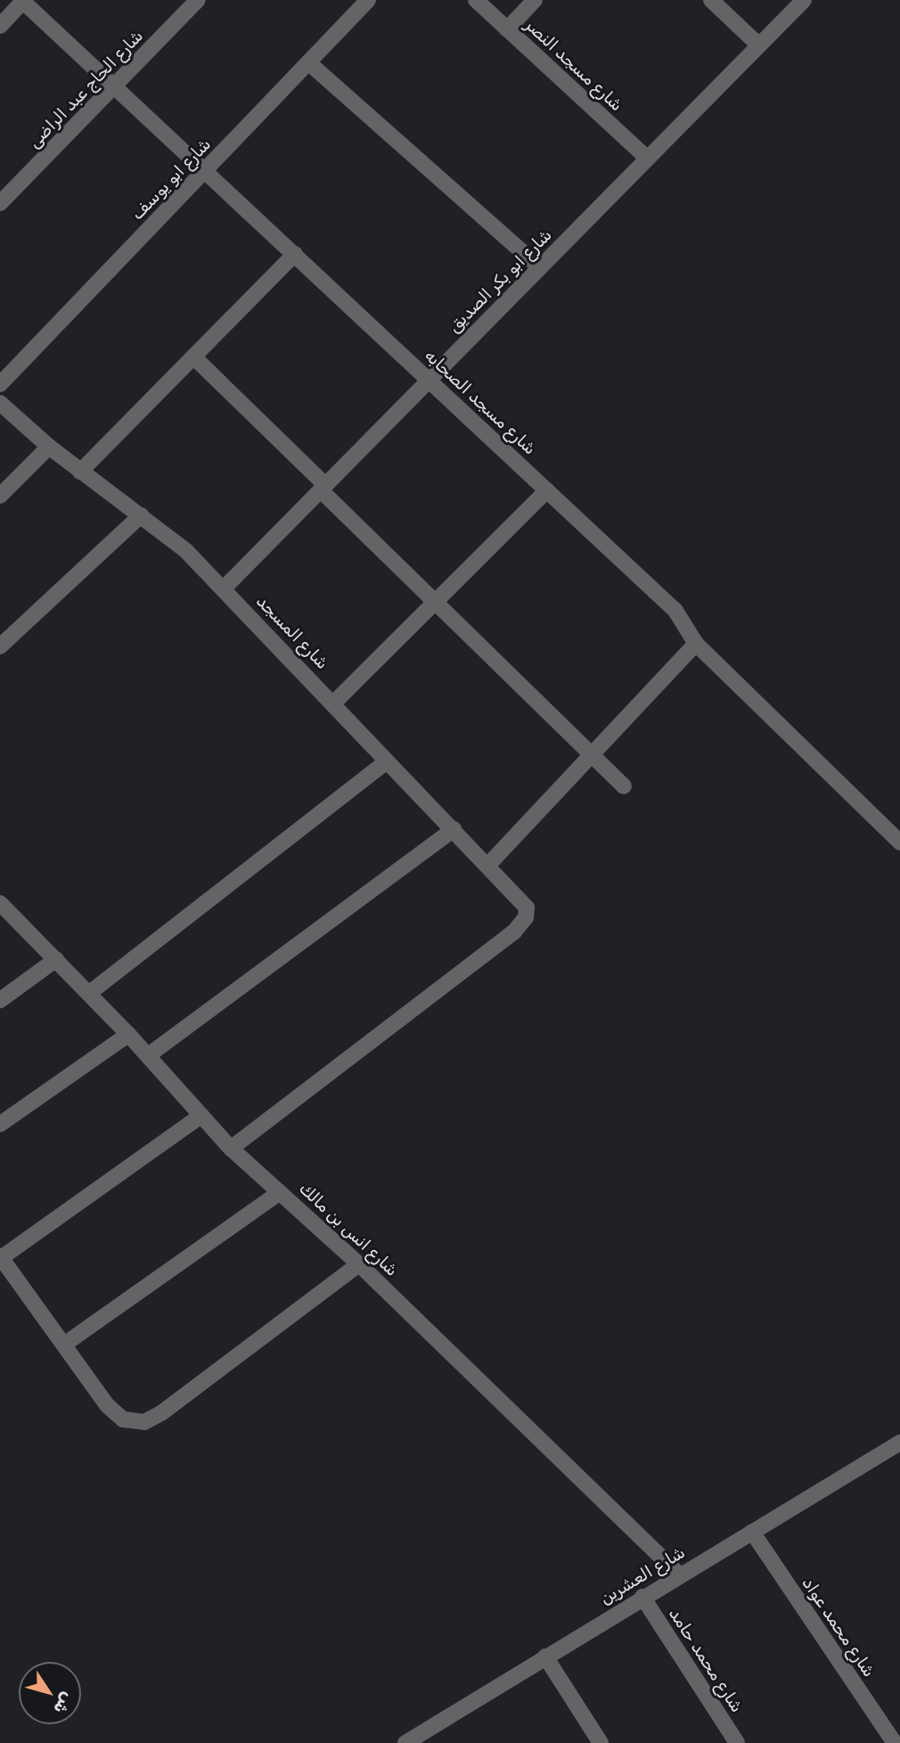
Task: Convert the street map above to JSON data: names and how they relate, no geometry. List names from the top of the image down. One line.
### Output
{"streets":{"street":["شارع مسجد النصر","شارع الحاج عبد الراضى","شارع ابو يوسف","شارع ابو بكر الصديق","شارع مسجد الصحابه","شارع المسجد","شارع انس بن مالك","شارع العشرين","شارع محمد عواد","شارع محمد حامد"]},"crossings":[["شارع مسجد النصر","شارع ابو بكر الصديق"],["شارع الحاج عبد الراضى","شارع مسجد الصحابه"],["شارع ابو يوسف","شارع مسجد الصحابه"],["شارع ابو بكر الصديق","شارع مسجد الصحابه"],["شارع ابو بكر الصديق","شارع المسجد"],["شارع المسجد","شارع انس بن مالك"],["شارع انس بن مالك","شارع العشرين"],["شارع العشرين","شارع محمد عواد"],["شارع العشرين","شارع محمد حامد"]],"north":"bottom right"}
